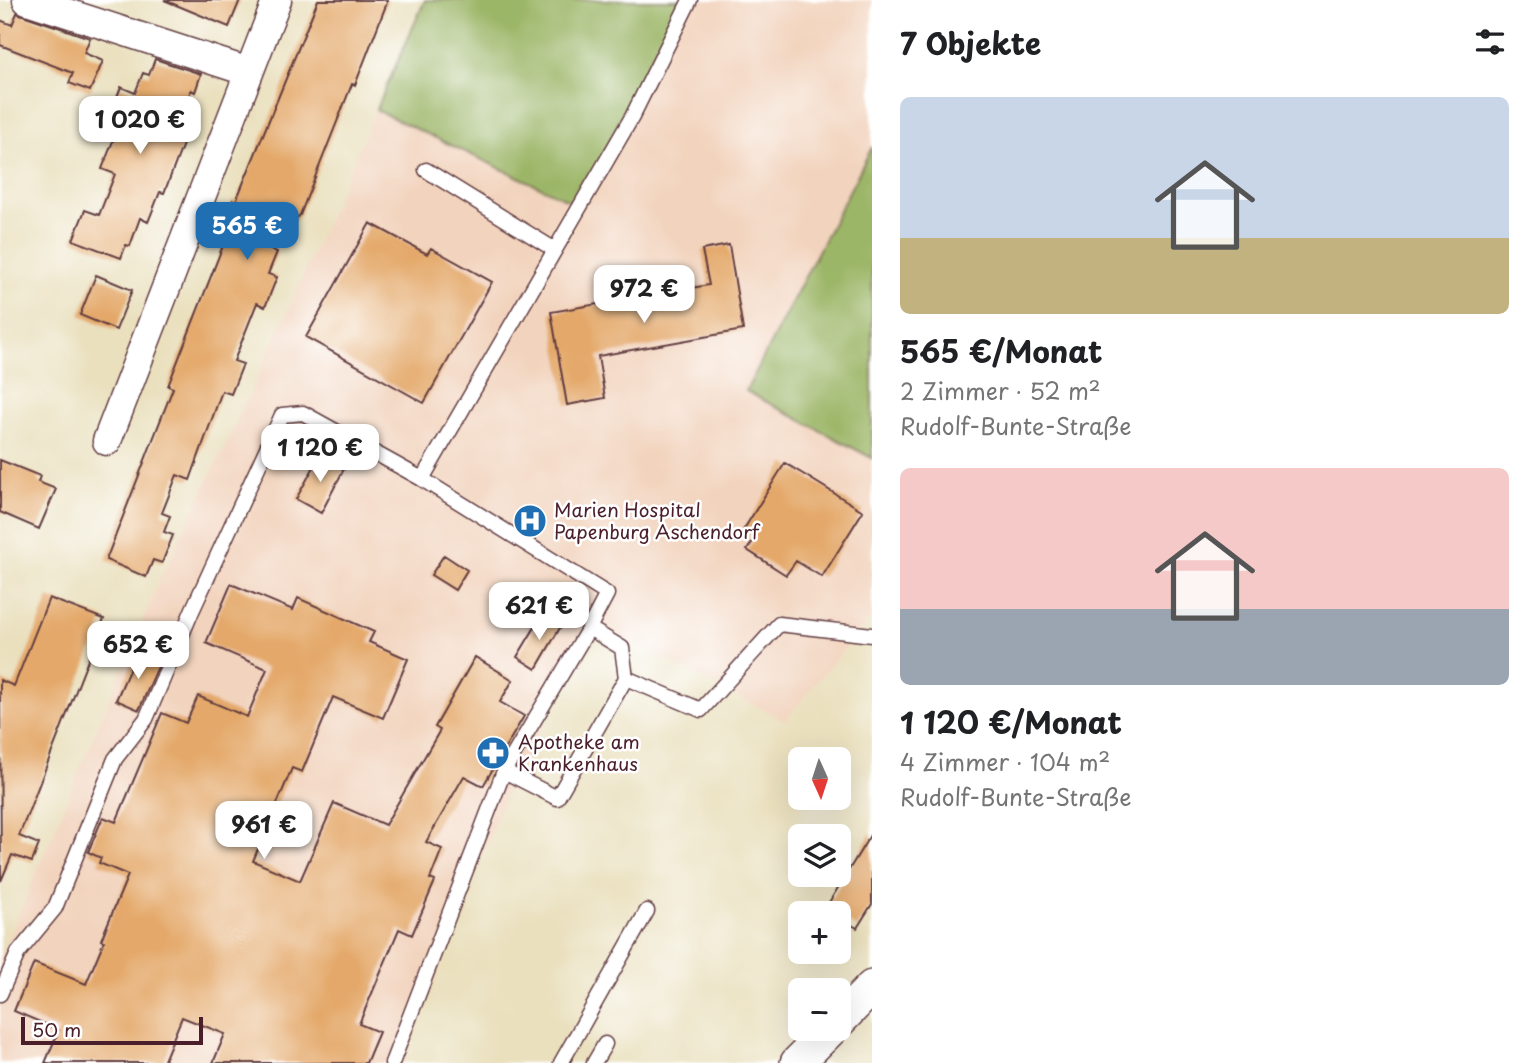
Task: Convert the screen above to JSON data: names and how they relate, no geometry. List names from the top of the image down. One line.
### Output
{"places":{"hospital":["Marien Hospital Papenburg Aschendorf"],"pharmacy":["Apotheke am Krankenhaus"]},"scale_bar":"50 m","north":"bottom","page":{"heading":"7 Objekte","list":[{"name":"565 €/Monat","note":"2 Zimmer · 52 m² · Rudolf-Bunte-Straße"},{"name":"1 120 €/Monat","note":"4 Zimmer · 104 m² · Rudolf-Bunte-Straße"}],"price":["1 020 €","565 €","972 €","1 120 €","621 €","652 €","961 €"],"map_buttons":["+","−"],"scale":"50 m"}}
